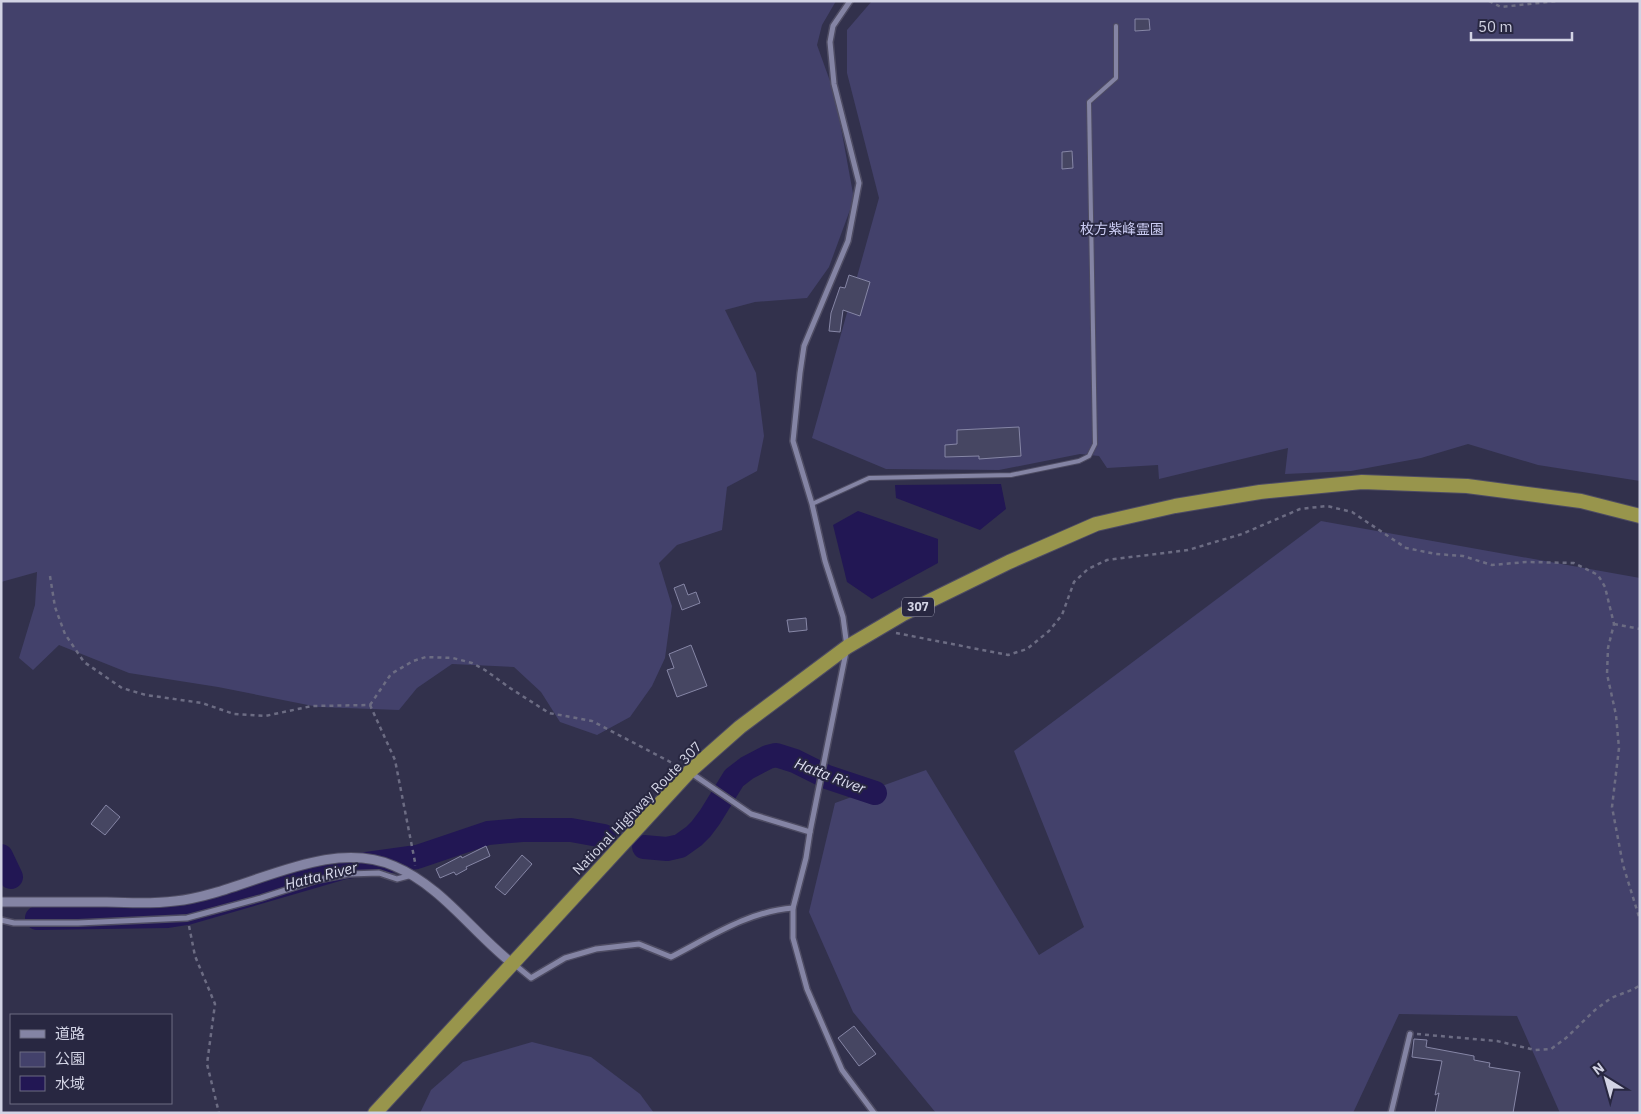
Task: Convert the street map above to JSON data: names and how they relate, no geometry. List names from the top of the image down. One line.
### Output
{"streets":{"highway":["307","National Highway Route 307"]},"water":["Hatta River"],"parks":["枚方紫峰霊園"],"legend":["道路","公園","水域"],"scale_bar":"50 m","north":"top left"}
